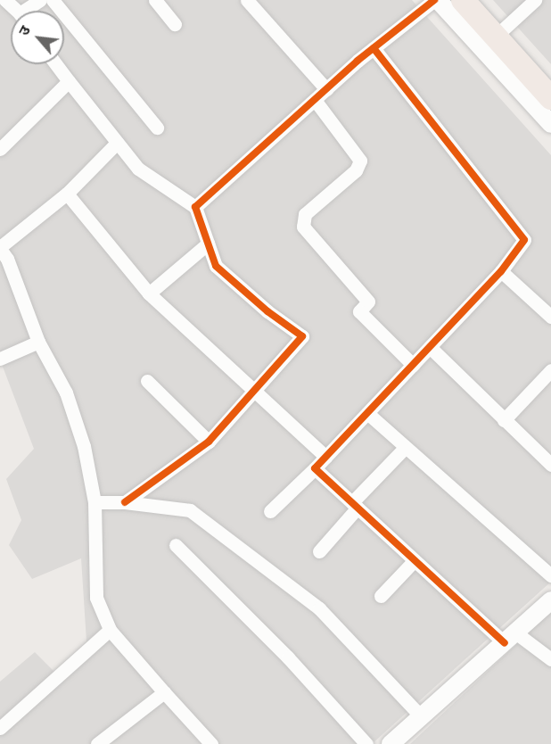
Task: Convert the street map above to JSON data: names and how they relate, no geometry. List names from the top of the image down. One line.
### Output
{"north":"top left"}
